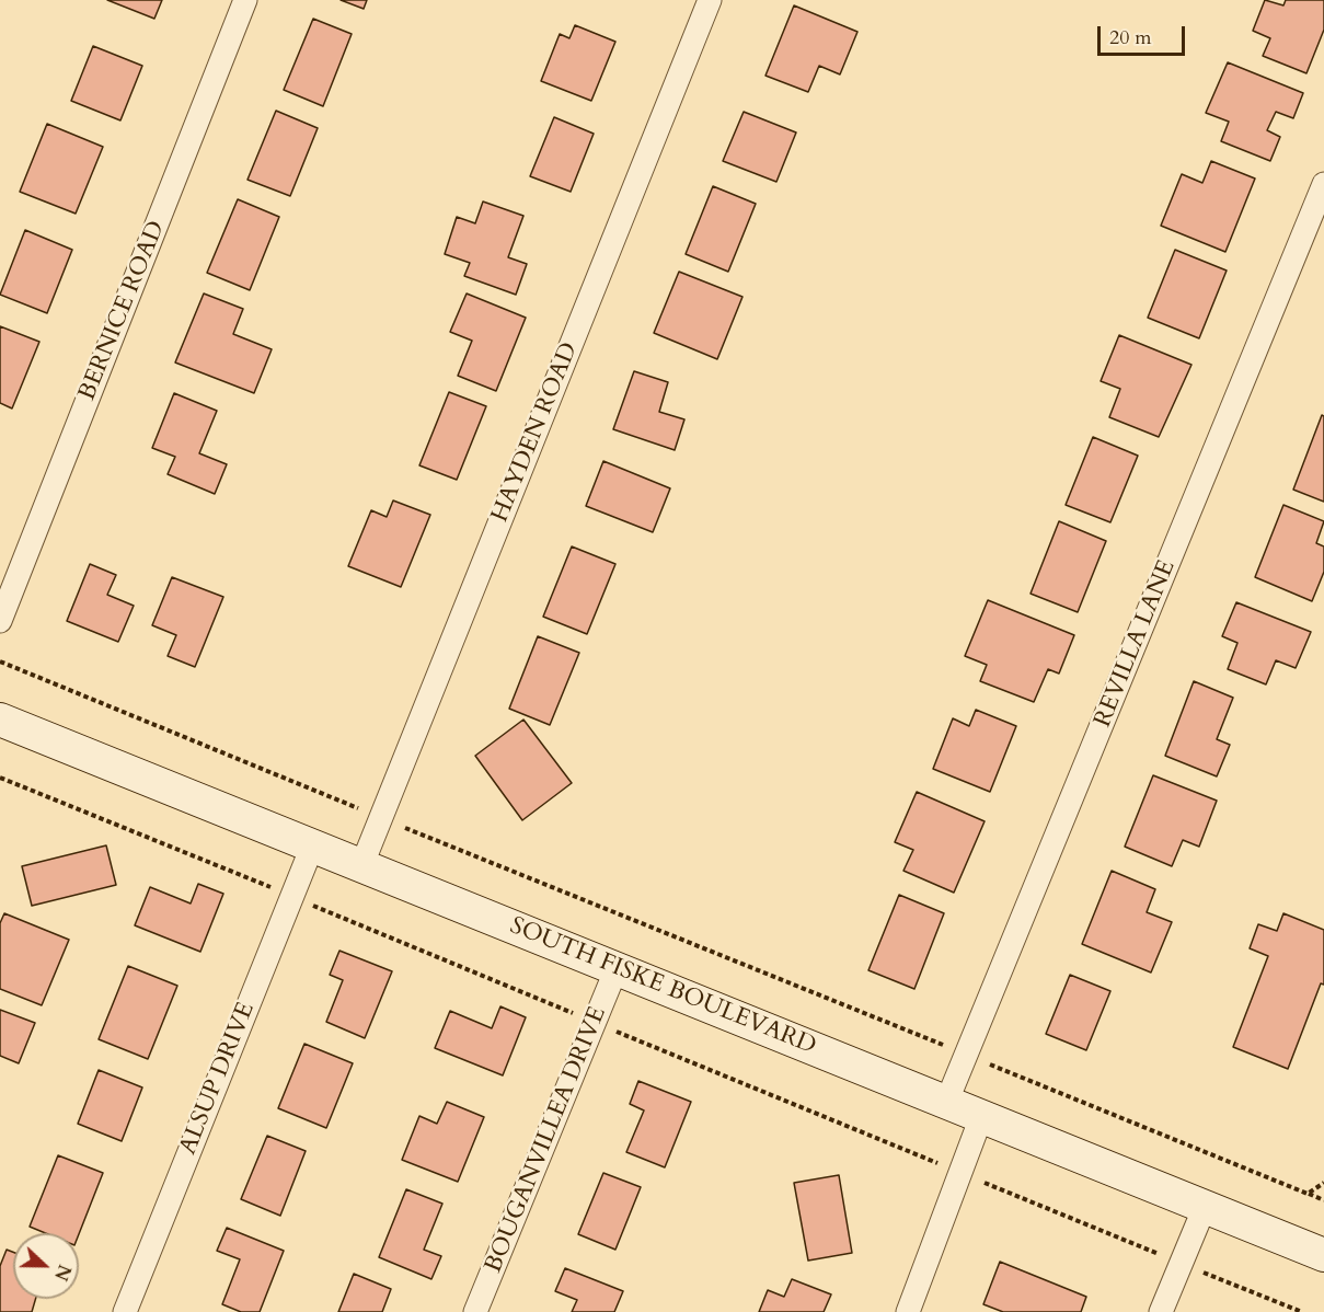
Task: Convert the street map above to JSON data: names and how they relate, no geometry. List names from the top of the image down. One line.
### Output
{"streets":{"main road":["SOUTH FISKE BOULEVARD"],"street":["BERNICE ROAD","HAYDEN ROAD","REVILLA LANE","ALSUP DRIVE","BOUGANVILLEA DRIVE"]},"crossings":[["HAYDEN ROAD","SOUTH FISKE BOULEVARD"],["REVILLA LANE","SOUTH FISKE BOULEVARD"],["SOUTH FISKE BOULEVARD","ALSUP DRIVE"],["SOUTH FISKE BOULEVARD","BOUGANVILLEA DRIVE"]],"scale_bar":"20 m","north":"right"}
